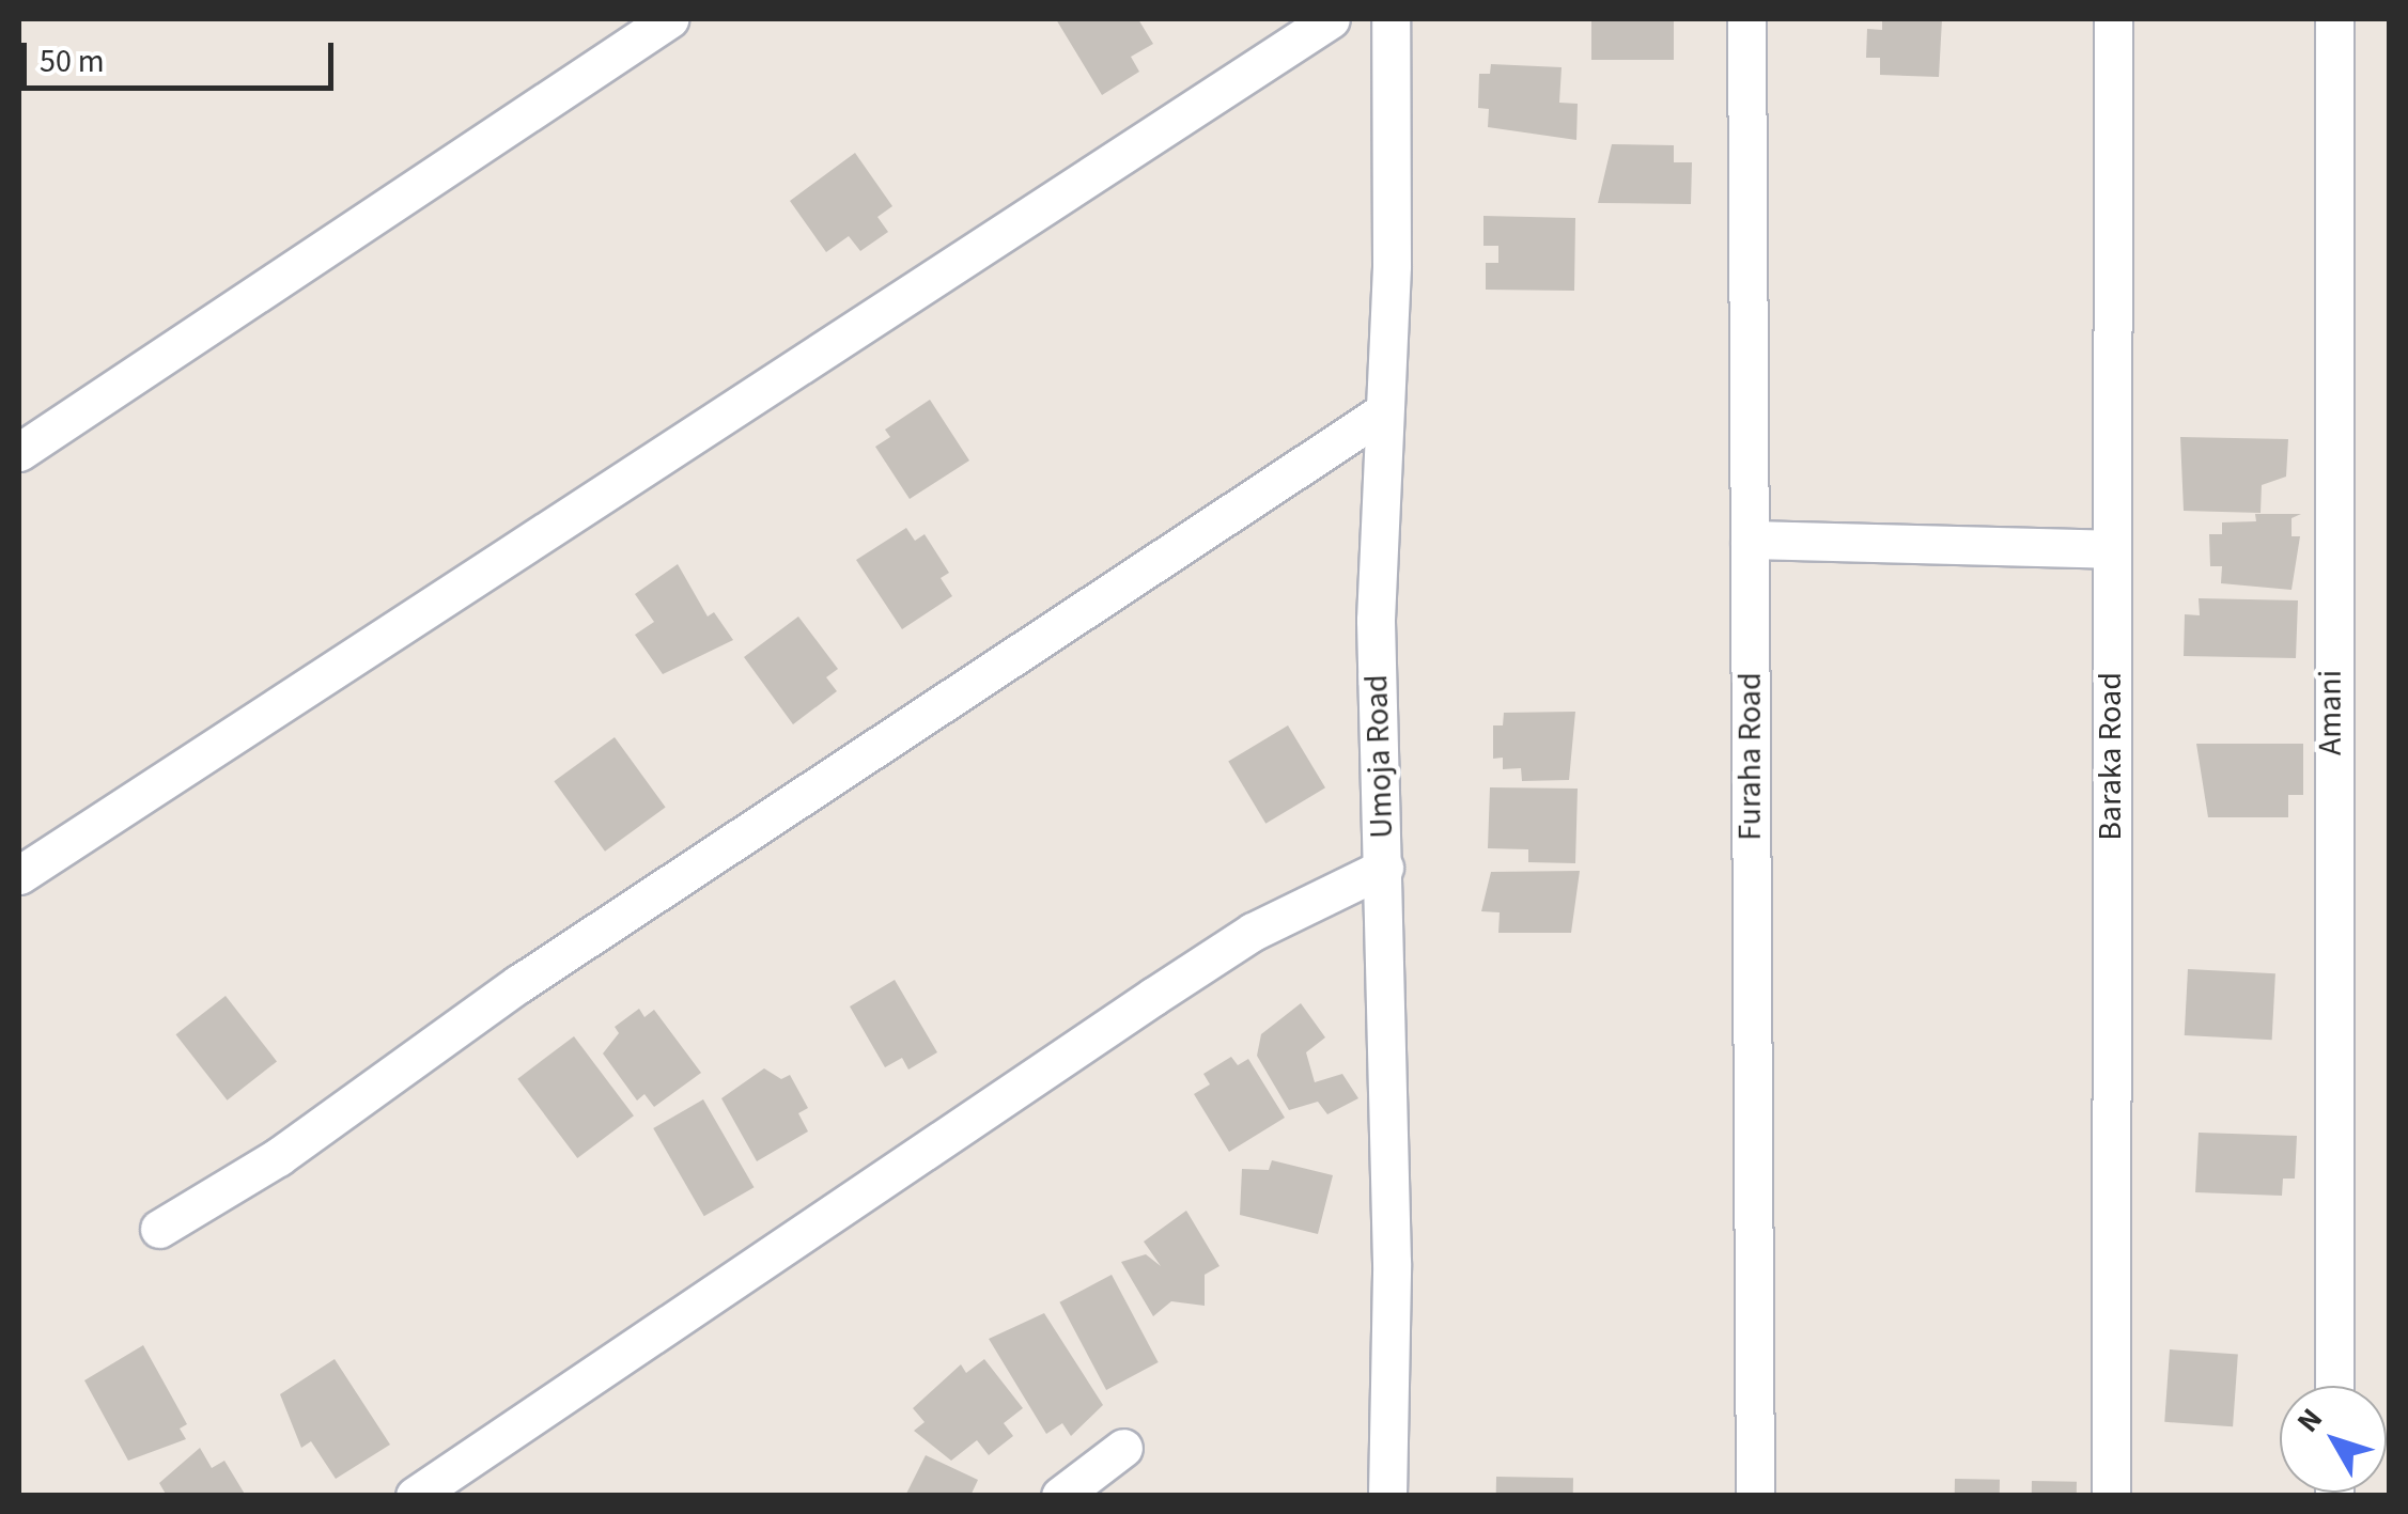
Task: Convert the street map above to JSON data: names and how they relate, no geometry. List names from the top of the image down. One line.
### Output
{"streets":{"street":["Amani","Umoja Road","Furaha Road","Baraka Road"]},"scale_bar":"50 m","north":"top left"}
